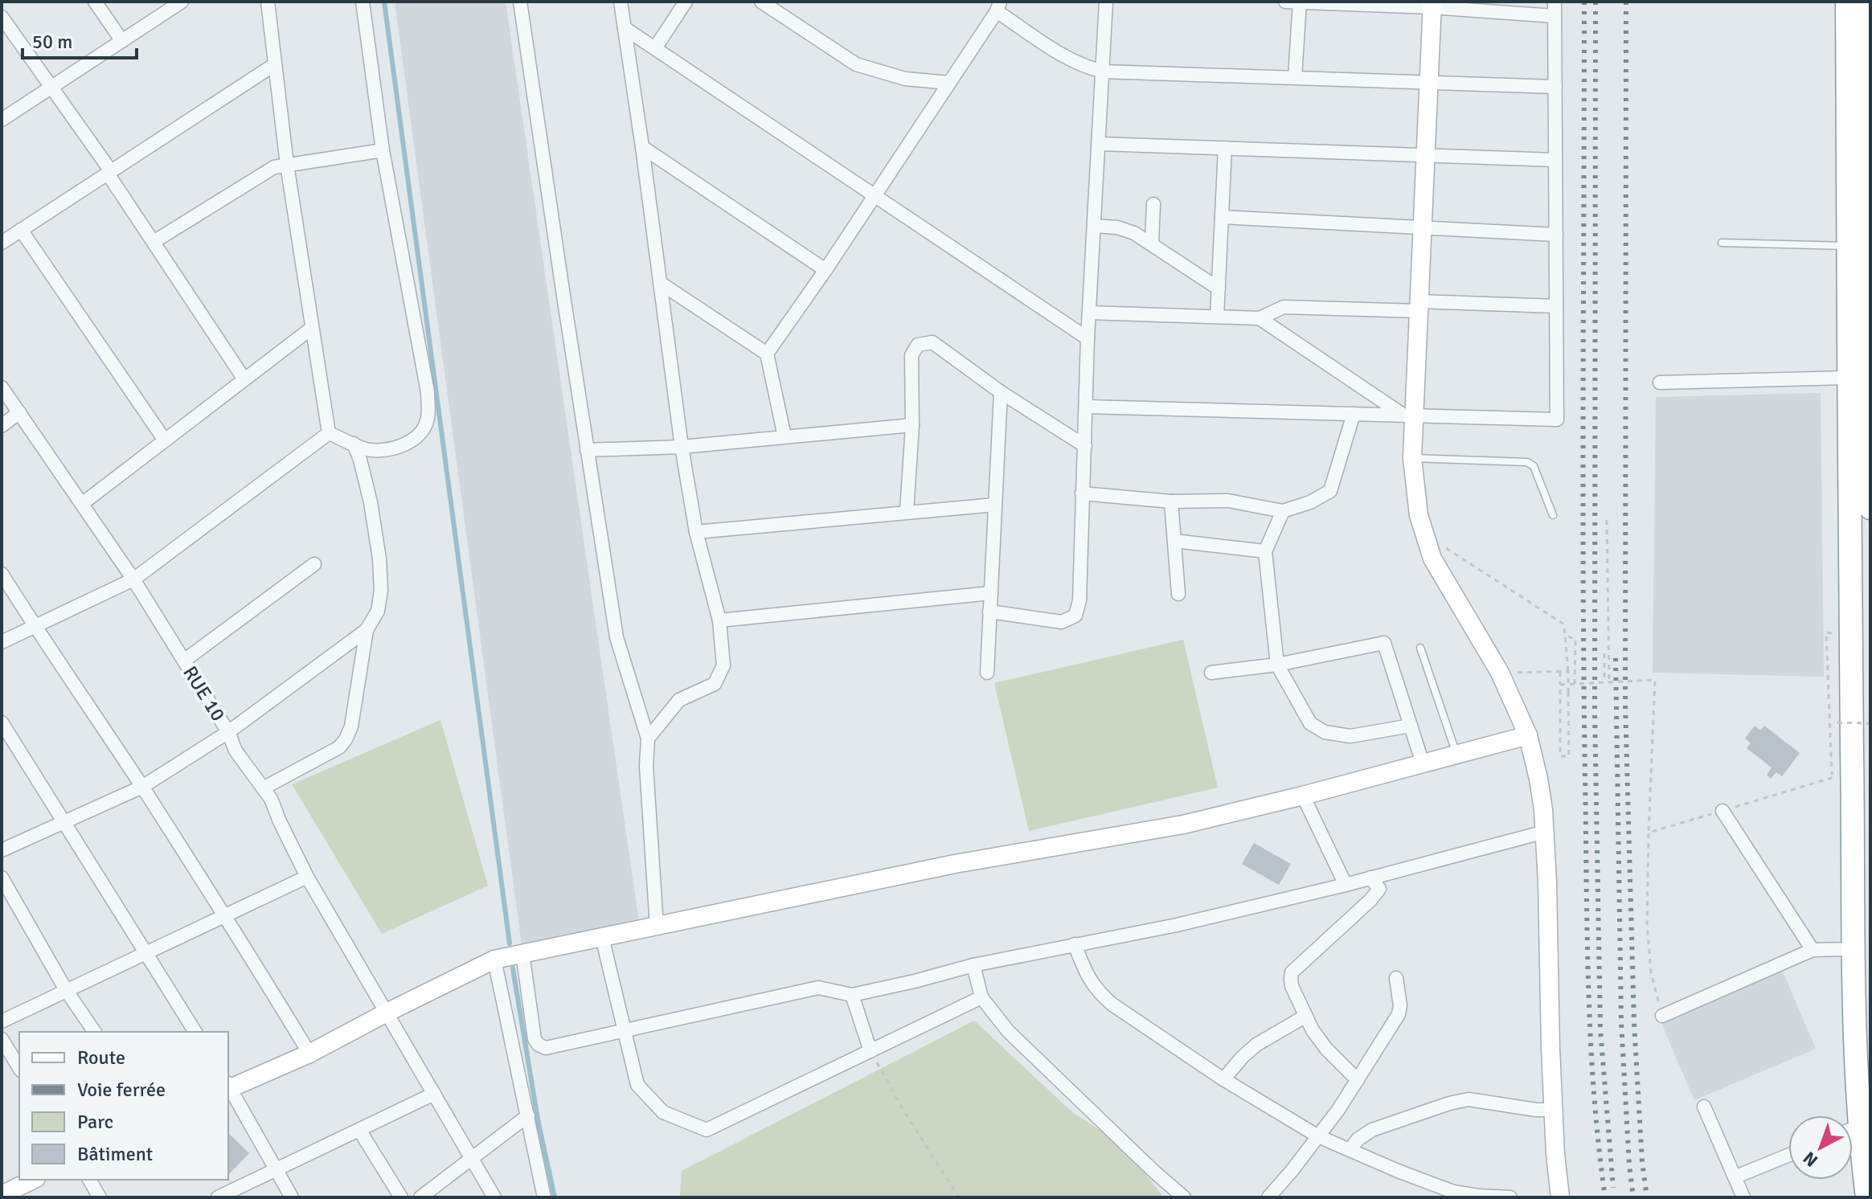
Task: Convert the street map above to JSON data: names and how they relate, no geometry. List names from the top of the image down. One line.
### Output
{"streets":{"street":["RUE 10"]},"legend":["Route","Voie ferrée","Parc","Bâtiment"],"scale_bar":"50 m","north":"bottom left"}
